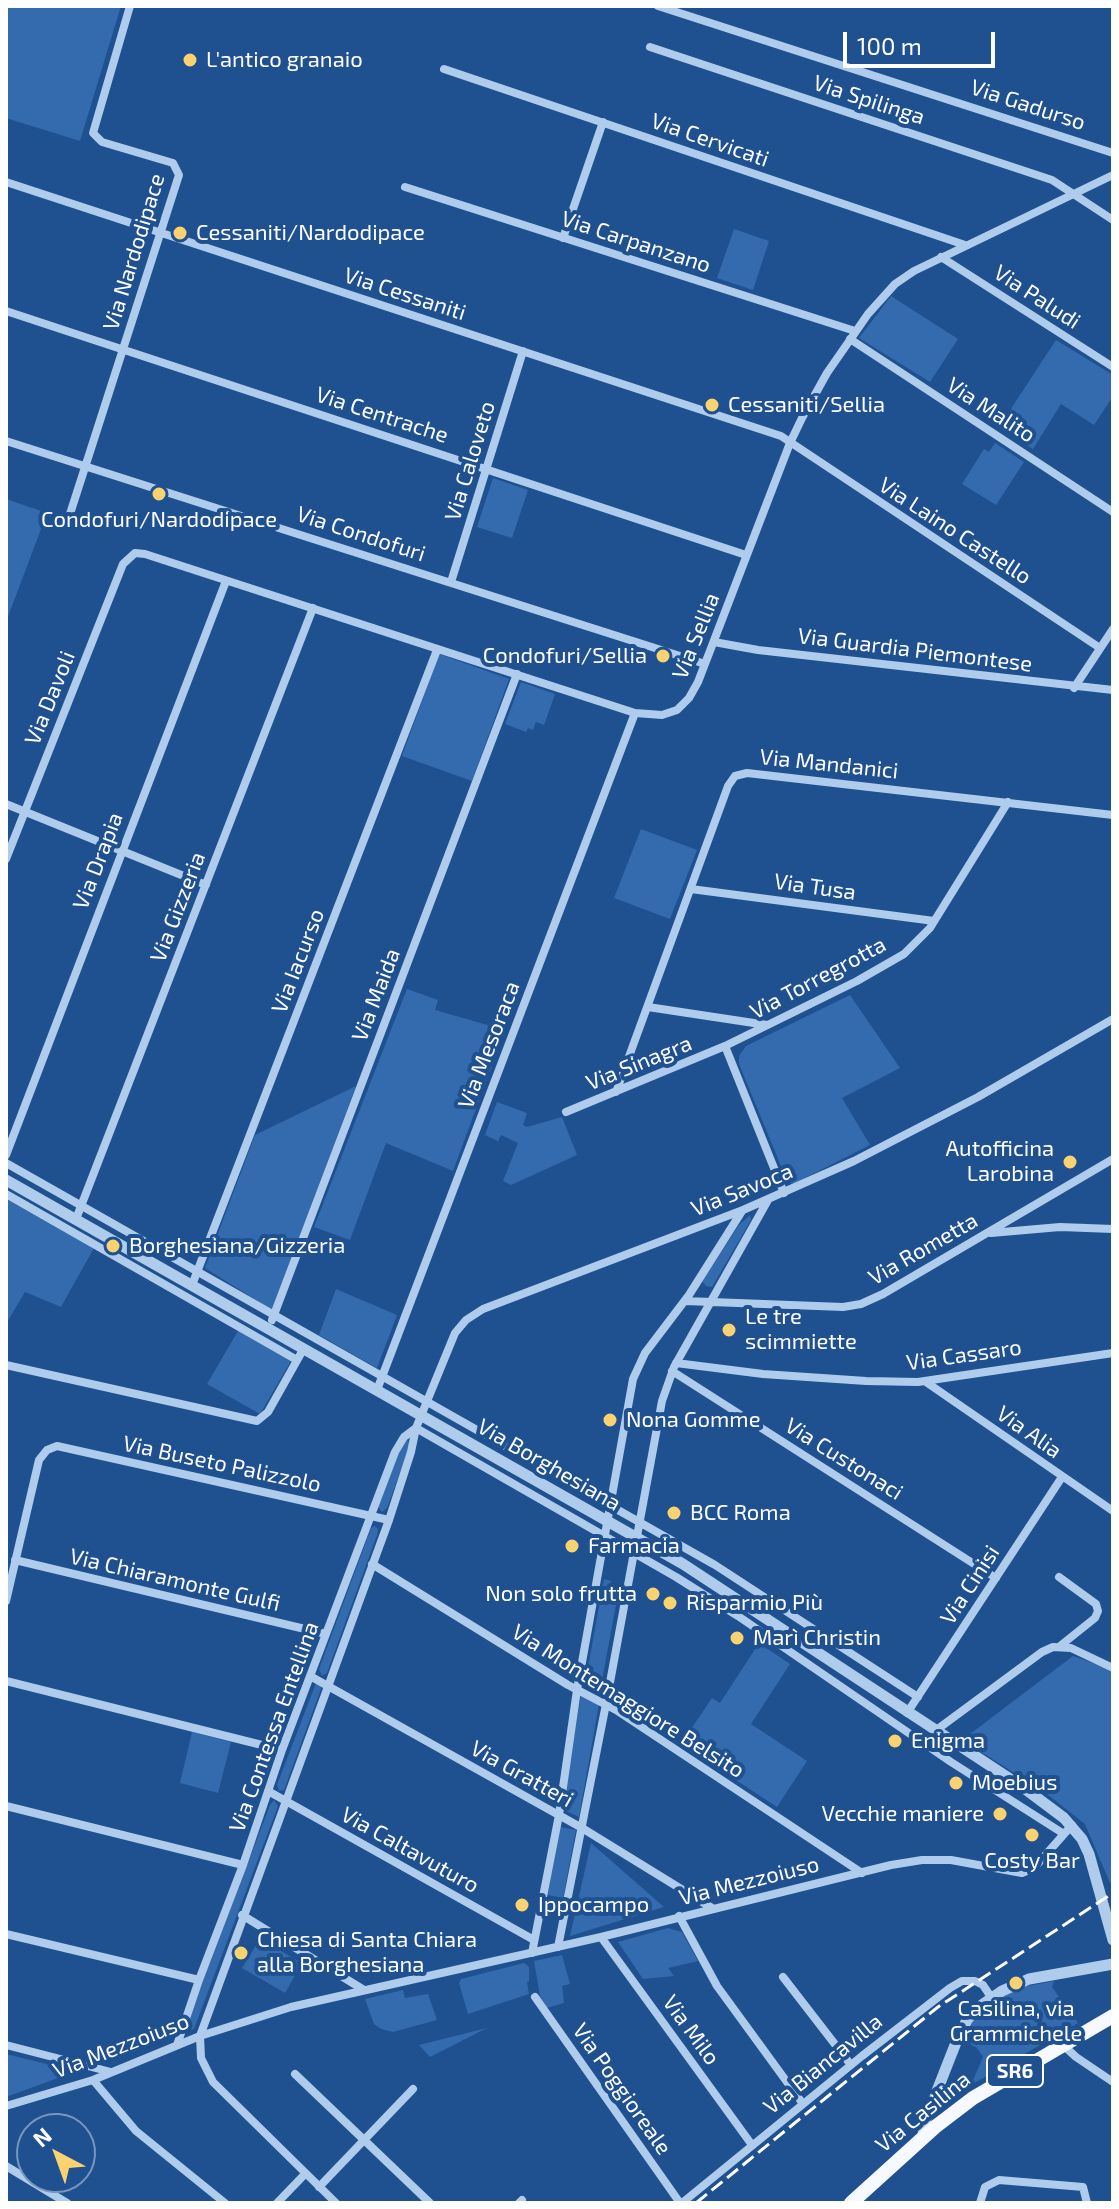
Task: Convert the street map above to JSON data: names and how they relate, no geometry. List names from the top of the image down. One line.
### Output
{"streets":{"main road":["SR6","Via Casilina"],"street":["Via Spilinga","Via Gadurso","Via Cervicati","Via Carpanzano","Via Nardodipace","Via Cessaniti","Via Paludi","Via Malito","Via Centrache","Via Caloveto","Via Laino Castello","Via Condofuri","Via Sellia","Via Guardia Piemontese","Via Davoli","Via Mandanici","Via Drapia","Via Tusa","Via Gizzeria","Via Iacurso","Via Torregrotta","Via Maida","Via Mesoraca","Via Sinagra","Via Savoca","Via Rometta","Via Cassaro","Via Alia","Via Custonaci","Via Buseto Palizzolo","Via Borghesiana","Via Chiaramonte Gulfi","Via Cinisi","Via Montemaggiore Belsito","Via Contessa Entellina","Via Gratteri","Via Caltavuturo","Via Mezzoiuso","Via Milo","Via Biancavilla","Via Poggioreale"]},"crossings":[["Via Spilinga","Via Sellia"],["Via Cervicati","Via Sellia"],["Via Carpanzano","Via Malito"],["Via Carpanzano","Via Sellia"],["Via Nardodipace","Via Cessaniti"],["Via Nardodipace","Via Centrache"],["Via Nardodipace","Via Condofuri"],["Via Cessaniti","Via Caloveto"],["Via Cessaniti","Via Laino Castello"],["Via Cessaniti","Via Sellia"],["Via Paludi","Via Sellia"],["Via Malito","Via Sellia"],["Via Centrache","Via Caloveto"],["Via Centrache","Via Sellia"],["Via Caloveto","Via Condofuri"],["Via Laino Castello","Via Sellia"],["Via Condofuri","Via Sellia"],["Via Sellia","Via Guardia Piemontese"],["Via Sellia","Via Davoli"],["Via Sellia","Via Drapia"],["Via Sellia","Via Gizzeria"],["Via Sellia","Via Iacurso"],["Via Sellia","Via Maida"],["Via Sellia","Via Mesoraca"],["Via Mandanici","Via Tusa"],["Via Mandanici","Via Torregrotta"],["Via Mandanici","Via Sinagra"],["Via Tusa","Via Torregrotta"],["Via Gizzeria","Via Borghesiana"],["Via Iacurso","Via Borghesiana"],["Via Torregrotta","Via Sinagra"],["Via Maida","Via Borghesiana"],["Via Mesoraca","Via Borghesiana"],["Via Savoca","Via Borghesiana"],["Via Savoca","Via Contessa Entellina"],["Via Cassaro","Via Alia"],["Via Cassaro","Via Custonaci"],["Via Alia","Via Cinisi"],["Via Custonaci","Via Cinisi"],["Via Buseto Palizzolo","Via Chiaramonte Gulfi"],["Via Buseto Palizzolo","Via Contessa Entellina"],["Via Borghesiana","Via Cinisi"],["Via Borghesiana","Via Contessa Entellina"],["Via Borghesiana","Via Mezzoiuso"],["Via Chiaramonte Gulfi","Via Contessa Entellina"],["Via Montemaggiore Belsito","Via Contessa Entellina"],["Via Montemaggiore Belsito","Via Mezzoiuso"],["Via Contessa Entellina","Via Gratteri"],["Via Contessa Entellina","Via Caltavuturo"],["Via Contessa Entellina","Via Mezzoiuso"],["Via Gratteri","Via Mezzoiuso"],["Via Mezzoiuso","Via Milo"],["Via Milo","Via Biancavilla"],["Via Biancavilla","Via Poggioreale"]],"places":["L'antico granaio","Cessaniti/Nardodipace","Cessaniti/Sellia","Condofuri/Nardodipace","Condofuri/Sellia","Autofficina Larobina","Borghesiana/Gizzeria","Le tre scimmiette","Nona Gomme","BCC Roma","Farmacia","Non solo frutta","Risparmio Più","Marì Christin","Enigma","Moebius","Vecchie maniere","Costy Bar","Ippocampo","Chiesa di Santa Chiara alla Borghesiana","Casilina, via Grammichele"],"scale_bar":"100 m","north":"top left"}
